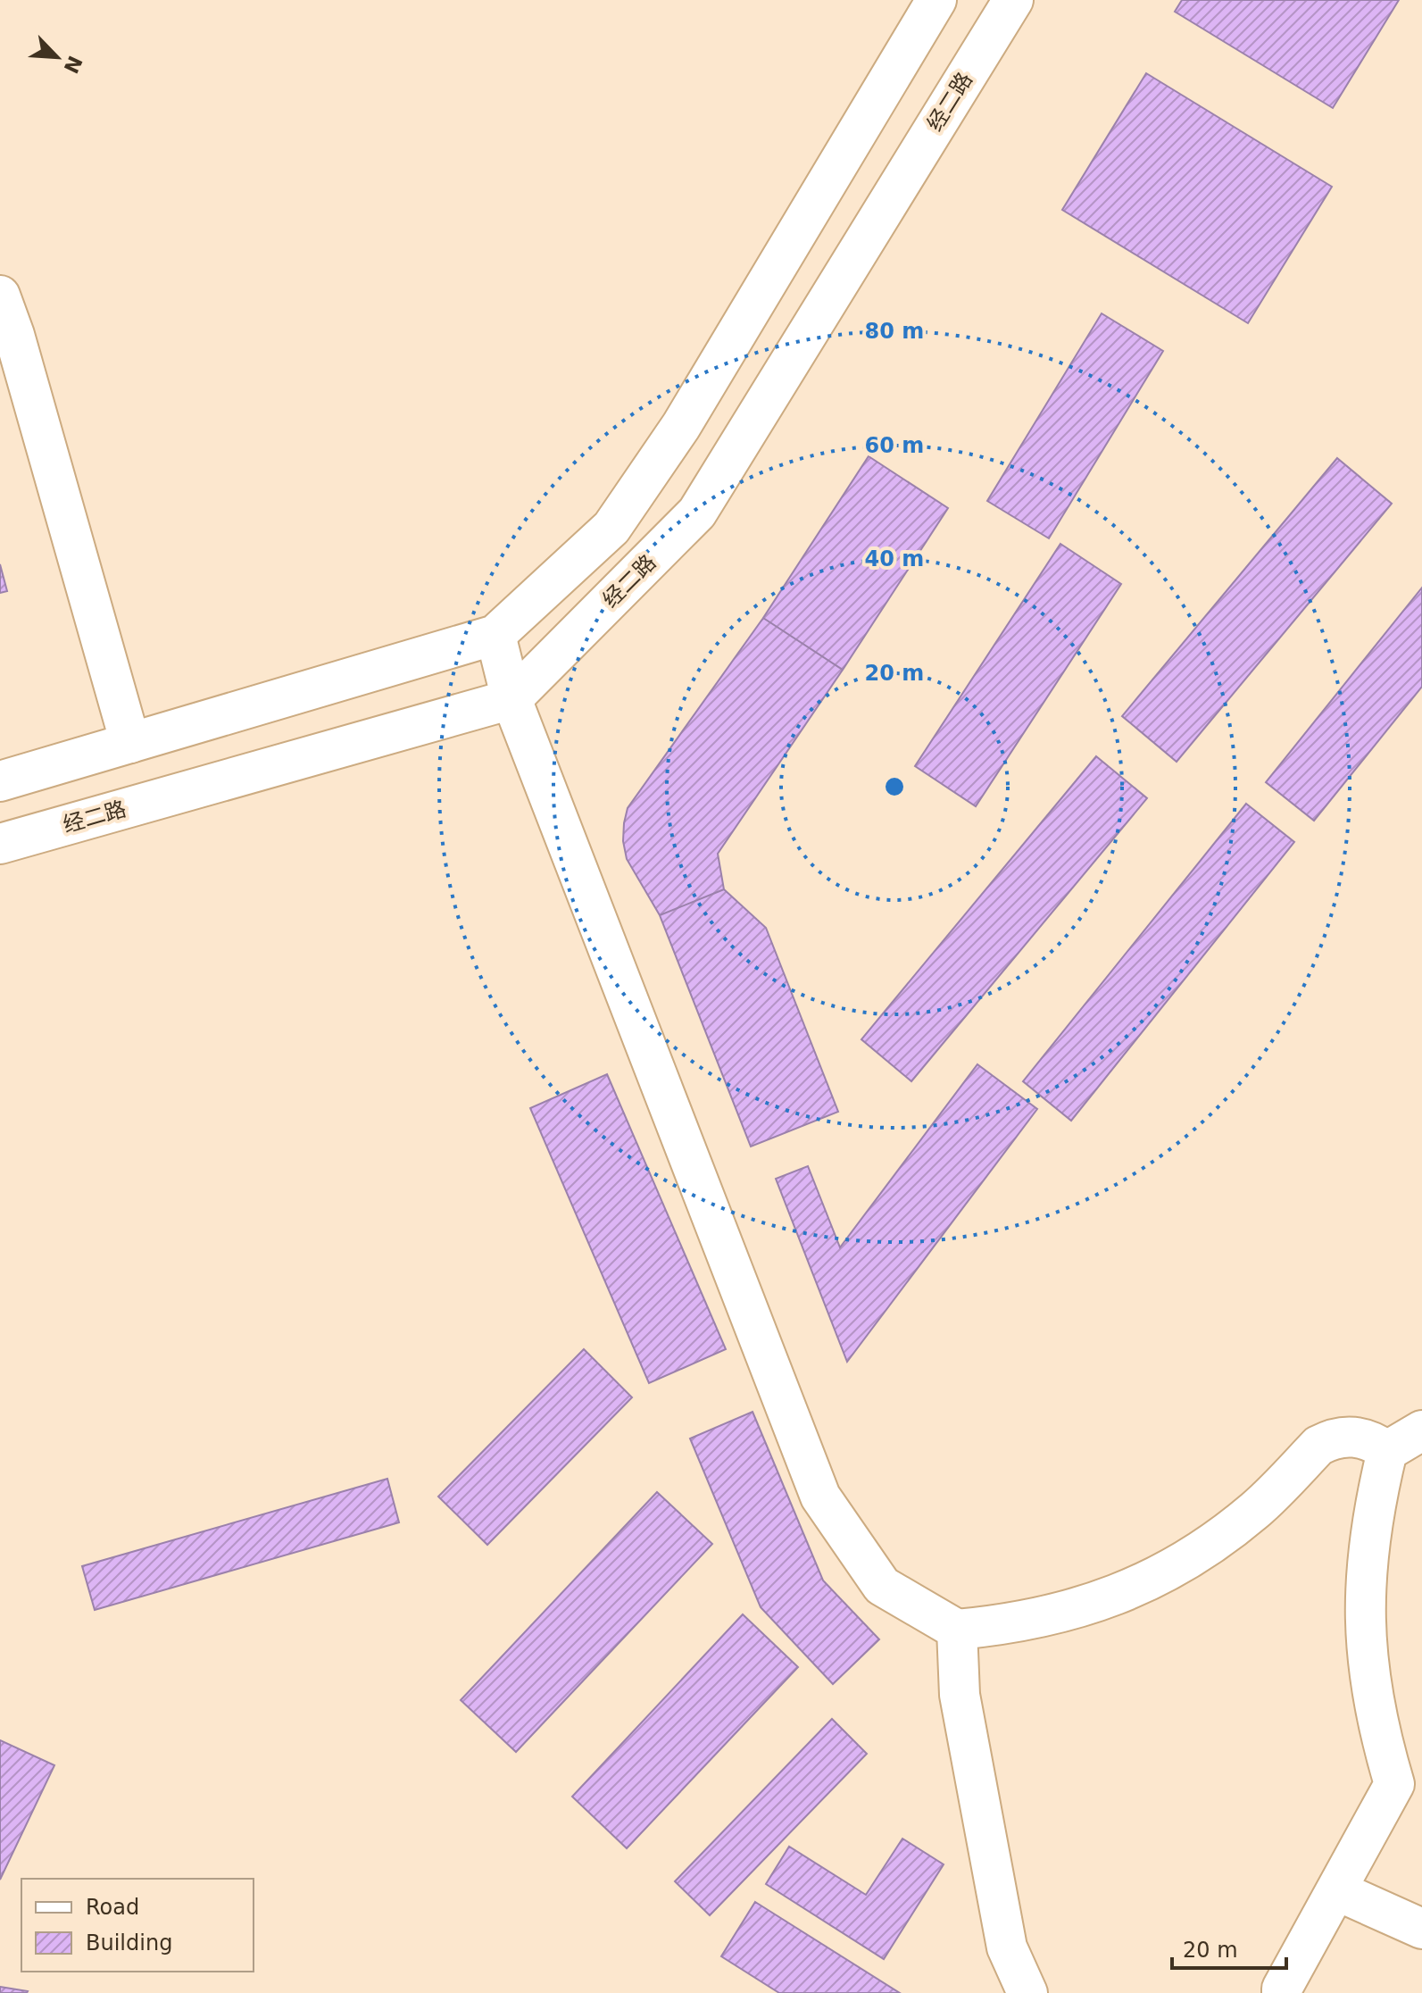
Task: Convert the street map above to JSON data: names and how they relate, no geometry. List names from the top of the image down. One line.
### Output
{"streets":{"street":["经二路"]},"legend":["Road","Building"],"scale_bar":"20 m","north":"bottom right","rings":["80 m","60 m","40 m","20 m"]}
